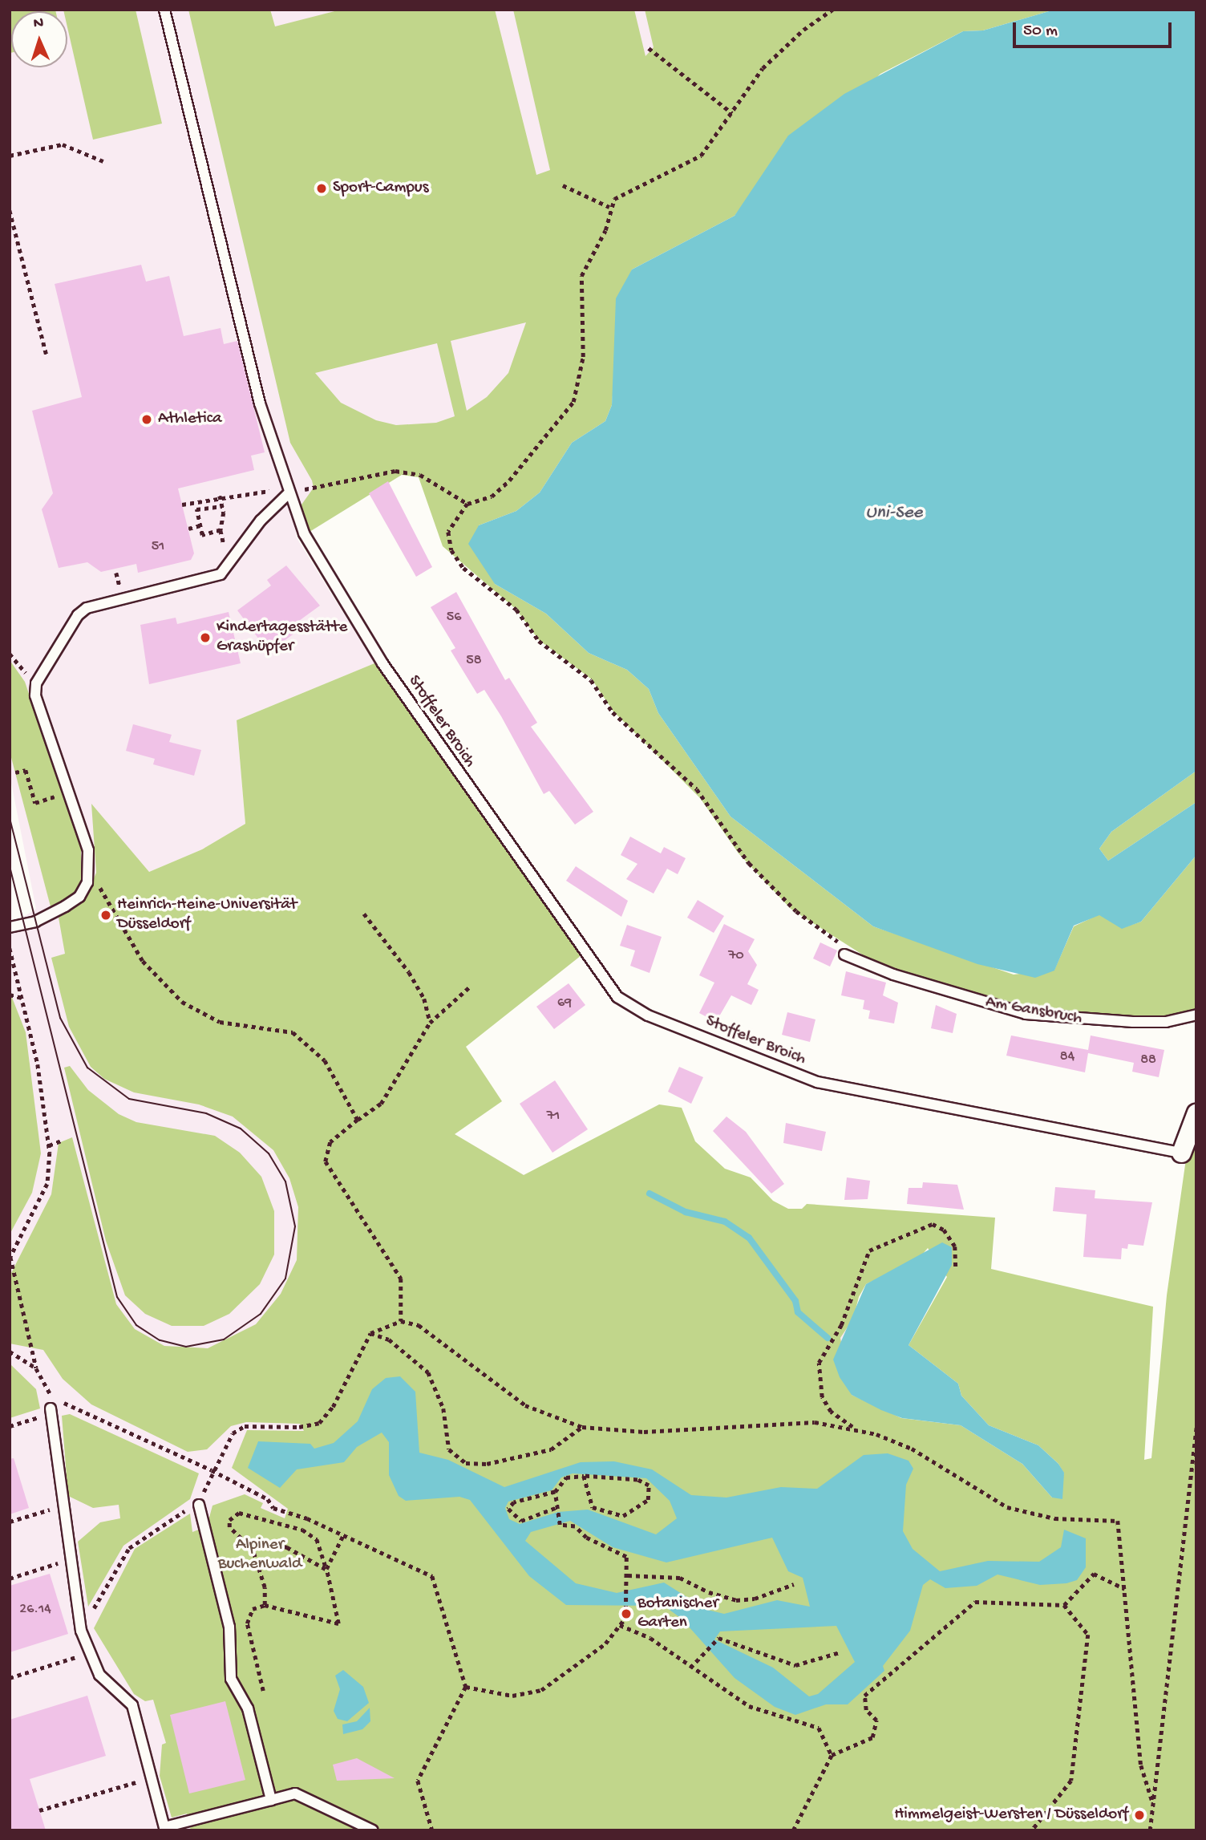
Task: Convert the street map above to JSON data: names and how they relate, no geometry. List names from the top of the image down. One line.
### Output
{"streets":{"lane":["Stoffeler Broich","Am Gansbruch"]},"water":["Uni-See"],"parks":["Alpiner Buchenwald"],"places":["Sport-Campus","Athletica","Kindertagesstätte Grashüpfer","Heinrich-Heine-Universität Düsseldorf","Botanischer Garten","Himmelgeist-Wersten / Düsseldorf"],"house_numbers":["51","56","58","70","69","84","88","71","26.14"],"scale_bar":"50 m","north":"top"}
